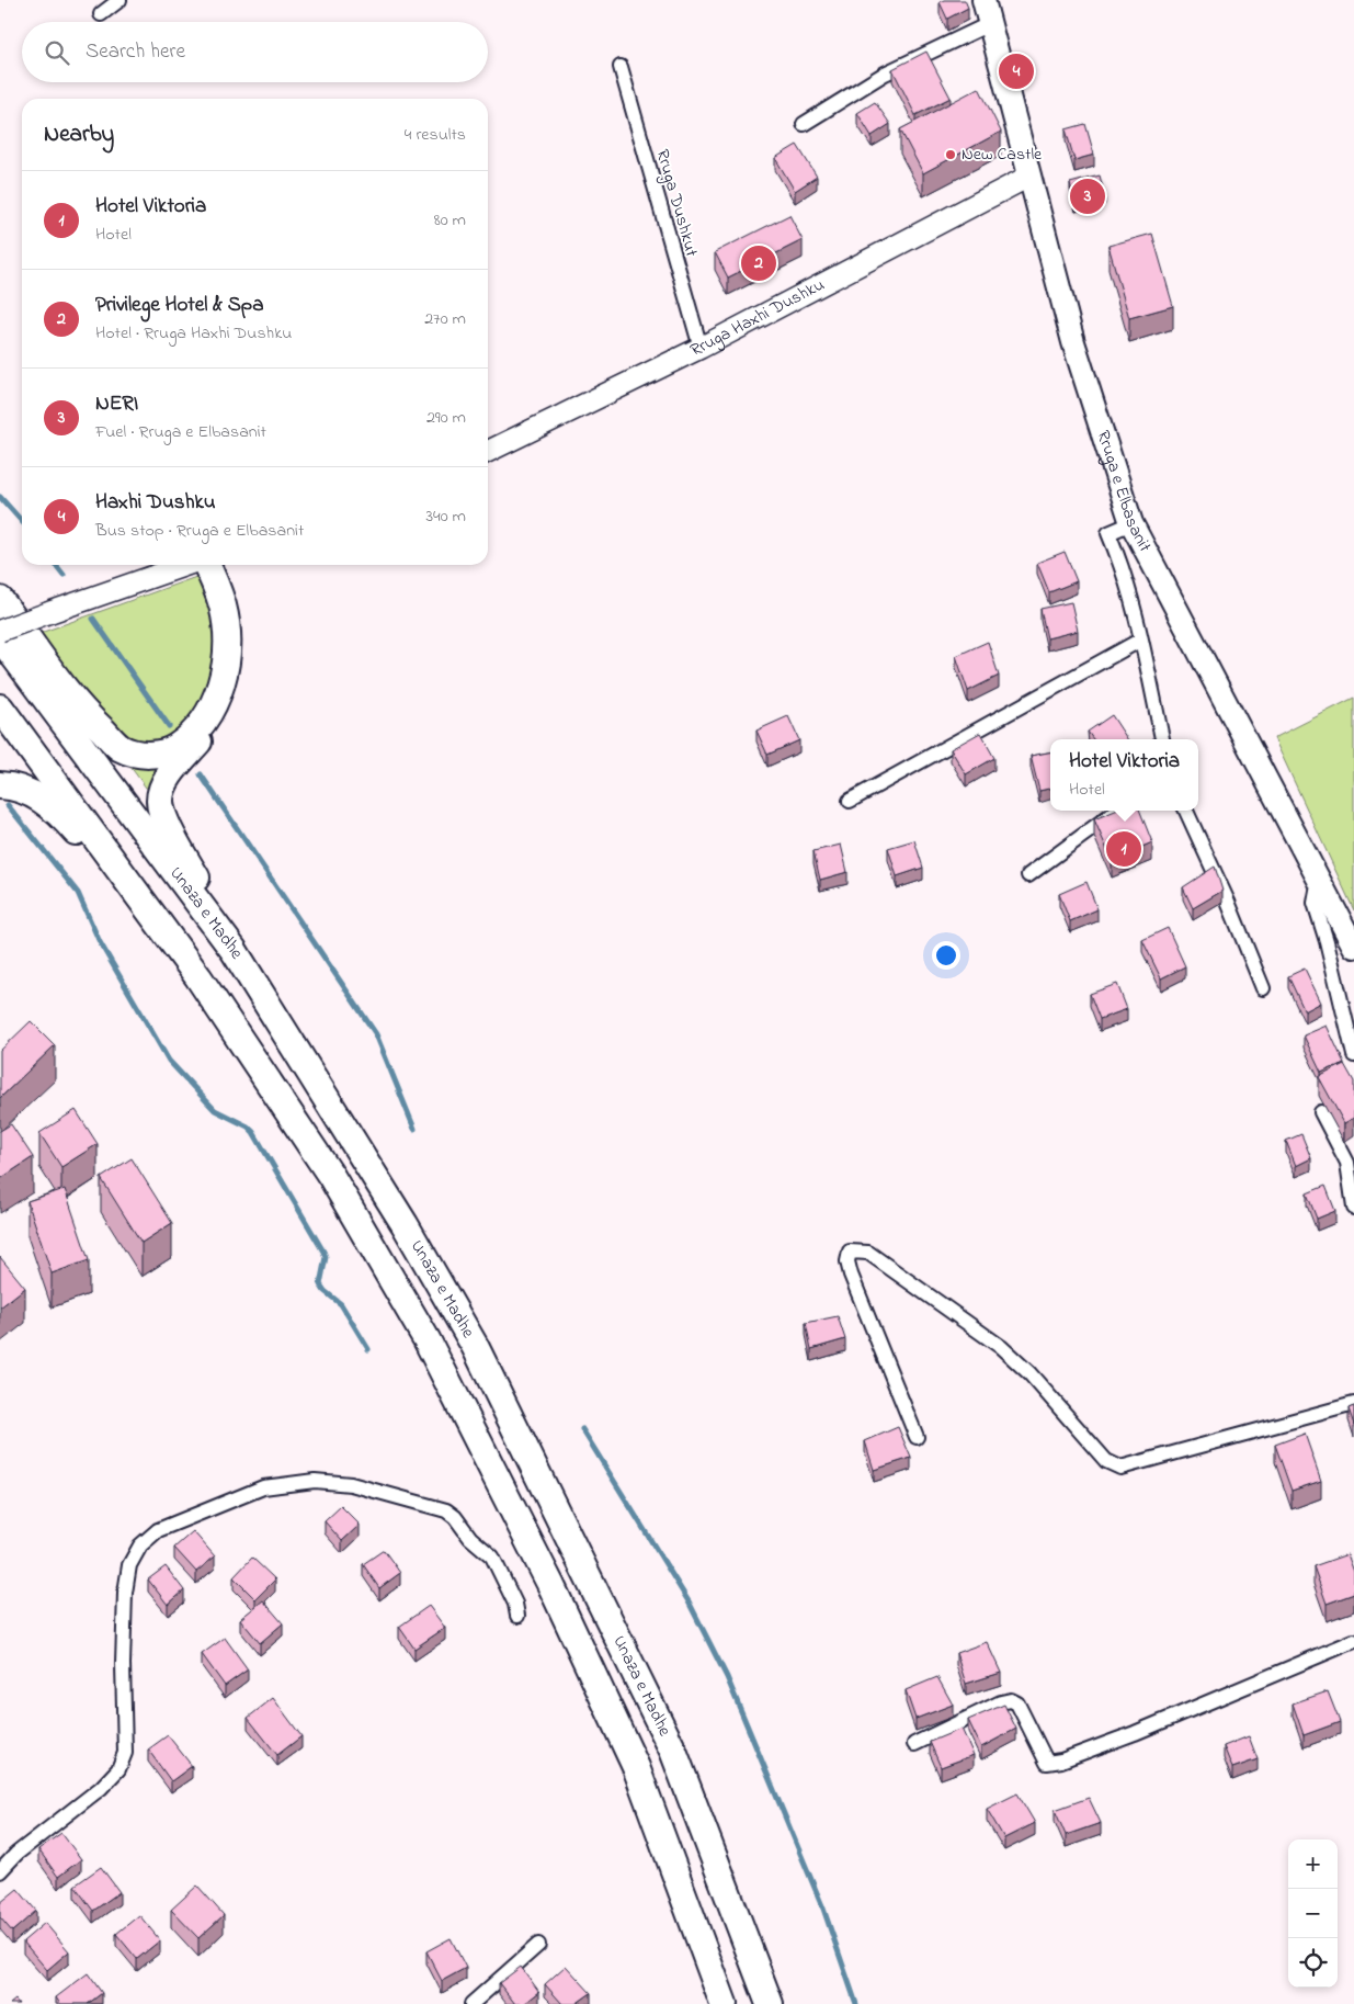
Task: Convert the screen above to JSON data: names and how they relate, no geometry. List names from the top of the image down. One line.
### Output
{"streets":{"highway":["Unaza e Madhe"],"main road":["Rruga e Elbasanit"],"street":["Rruga Dushkut","Rruga Haxhi Dushku"]},"crossings":[["Rruga Dushkut","Rruga Haxhi Dushku"],["Rruga Haxhi Dushku","Rruga e Elbasanit"]],"places":["New Castle"],"page":{"search":"Search here","pins":["4","3","2","1"],"heading":["Nearby","4 results"],"list":[{"mark":"1","name":"Hotel Viktoria","note":"Hotel","value":"80 m"},{"mark":"2","name":"Privilege Hotel & Spa","note":"Hotel · Rruga Haxhi Dushku","value":"270 m"},{"mark":"3","name":"NERI","note":"Fuel · Rruga e Elbasanit","value":"290 m"},{"mark":"4","name":"Haxhi Dushku","note":"Bus stop · Rruga e Elbasanit","value":"340 m"}],"popup":["Hotel Viktoria","Hotel"],"map_buttons":["+","−"]}}
